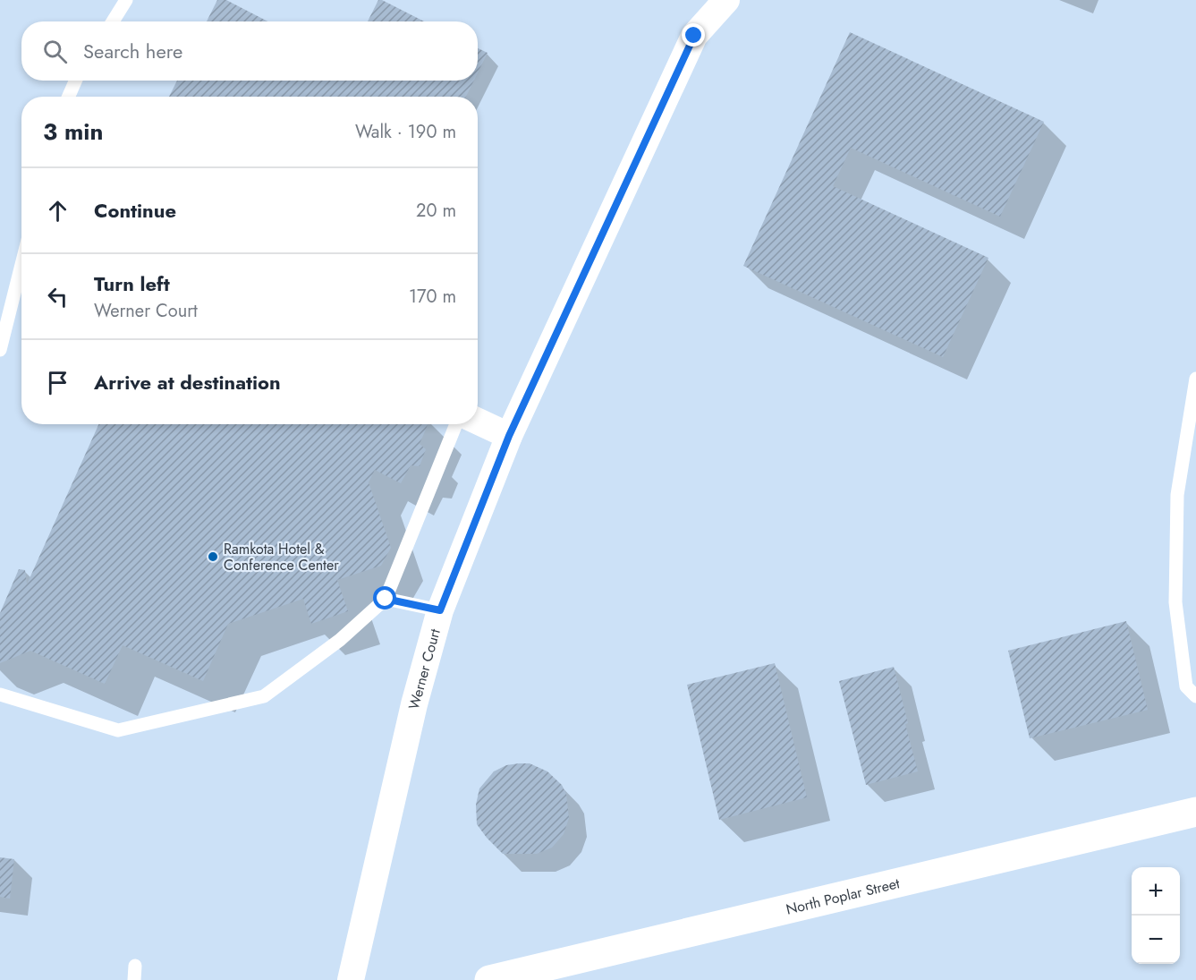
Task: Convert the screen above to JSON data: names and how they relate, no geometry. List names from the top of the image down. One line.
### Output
{"streets":{"main road":["North Poplar Street"],"street":["Werner Court"]},"places":["Ramkota Hotel & Conference Center"],"page":{"search":"Search here","heading":["3 min","Walk · 190 m"],"list":[["Continue","20 m"],["Turn left","Werner Court","170 m"],"Arrive at destination"],"map_buttons":["+","−"]}}
